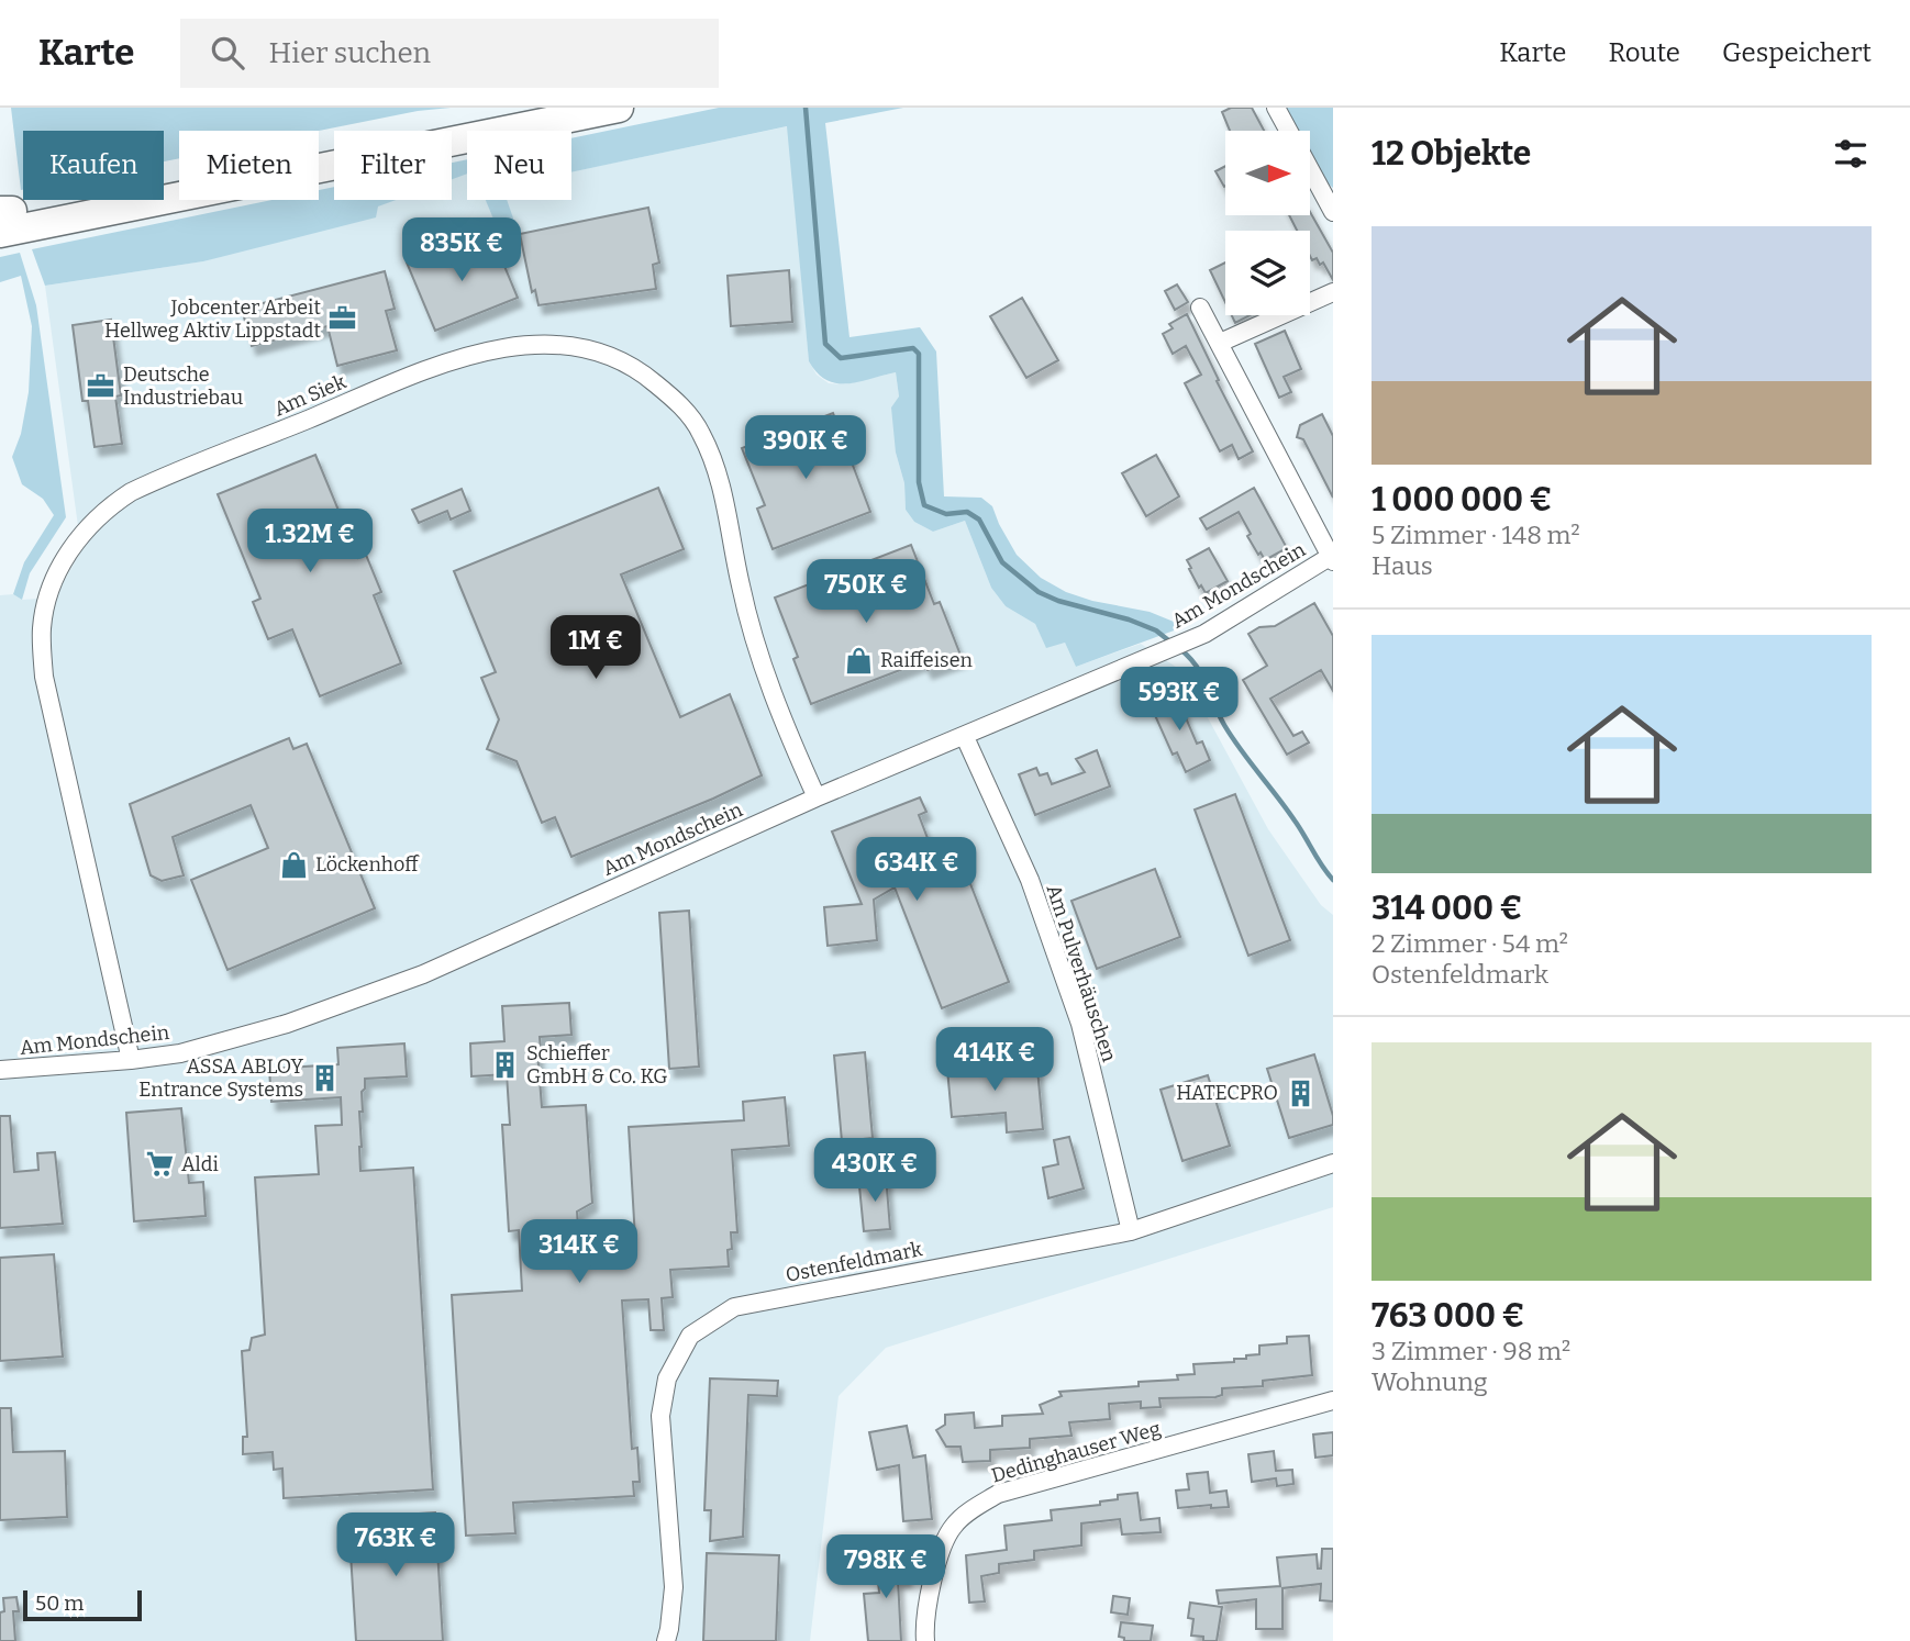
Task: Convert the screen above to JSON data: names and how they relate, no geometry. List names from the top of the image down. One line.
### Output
{"streets":{"street":["Am Siek","Am Mondschein","Am Pulverhäuschen","Ostenfeldmark","Dedinghauser Weg"]},"crossings":[["Am Siek","Am Mondschein"],["Am Mondschein","Am Pulverhäuschen"],["Am Pulverhäuschen","Ostenfeldmark"]],"places":{"office":["Jobcenter Arbeit Hellweg Aktiv Lippstadt","Deutsche Industriebau"],"shop":["Raiffeisen","Löckenhoff"],"building":["Schieffer GmbH & Co. KG","ASSA ABLOY Entrance Systems","HATECPRO"],"supermarket":["Aldi"]},"scale_bar":"50 m","north":"right","page":{"header":"Karte","search":"Hier suchen","nav":["Karte","Route","Gespeichert"],"heading":"12 Objekte","chip":["Kaufen","Mieten","Filter","Neu"],"list":[{"name":"1 000 000 €","note":"5 Zimmer · 148 m² · Haus"},{"name":"314 000 €","note":"2 Zimmer · 54 m² · Ostenfeldmark"},{"name":"763 000 €","note":"3 Zimmer · 98 m² · Wohnung"}],"price":["835K €","390K €","1.32M €","750K €","1M €","593K €","634K €","414K €","430K €","314K €","763K €","798K €"],"scale":"50 m"}}
